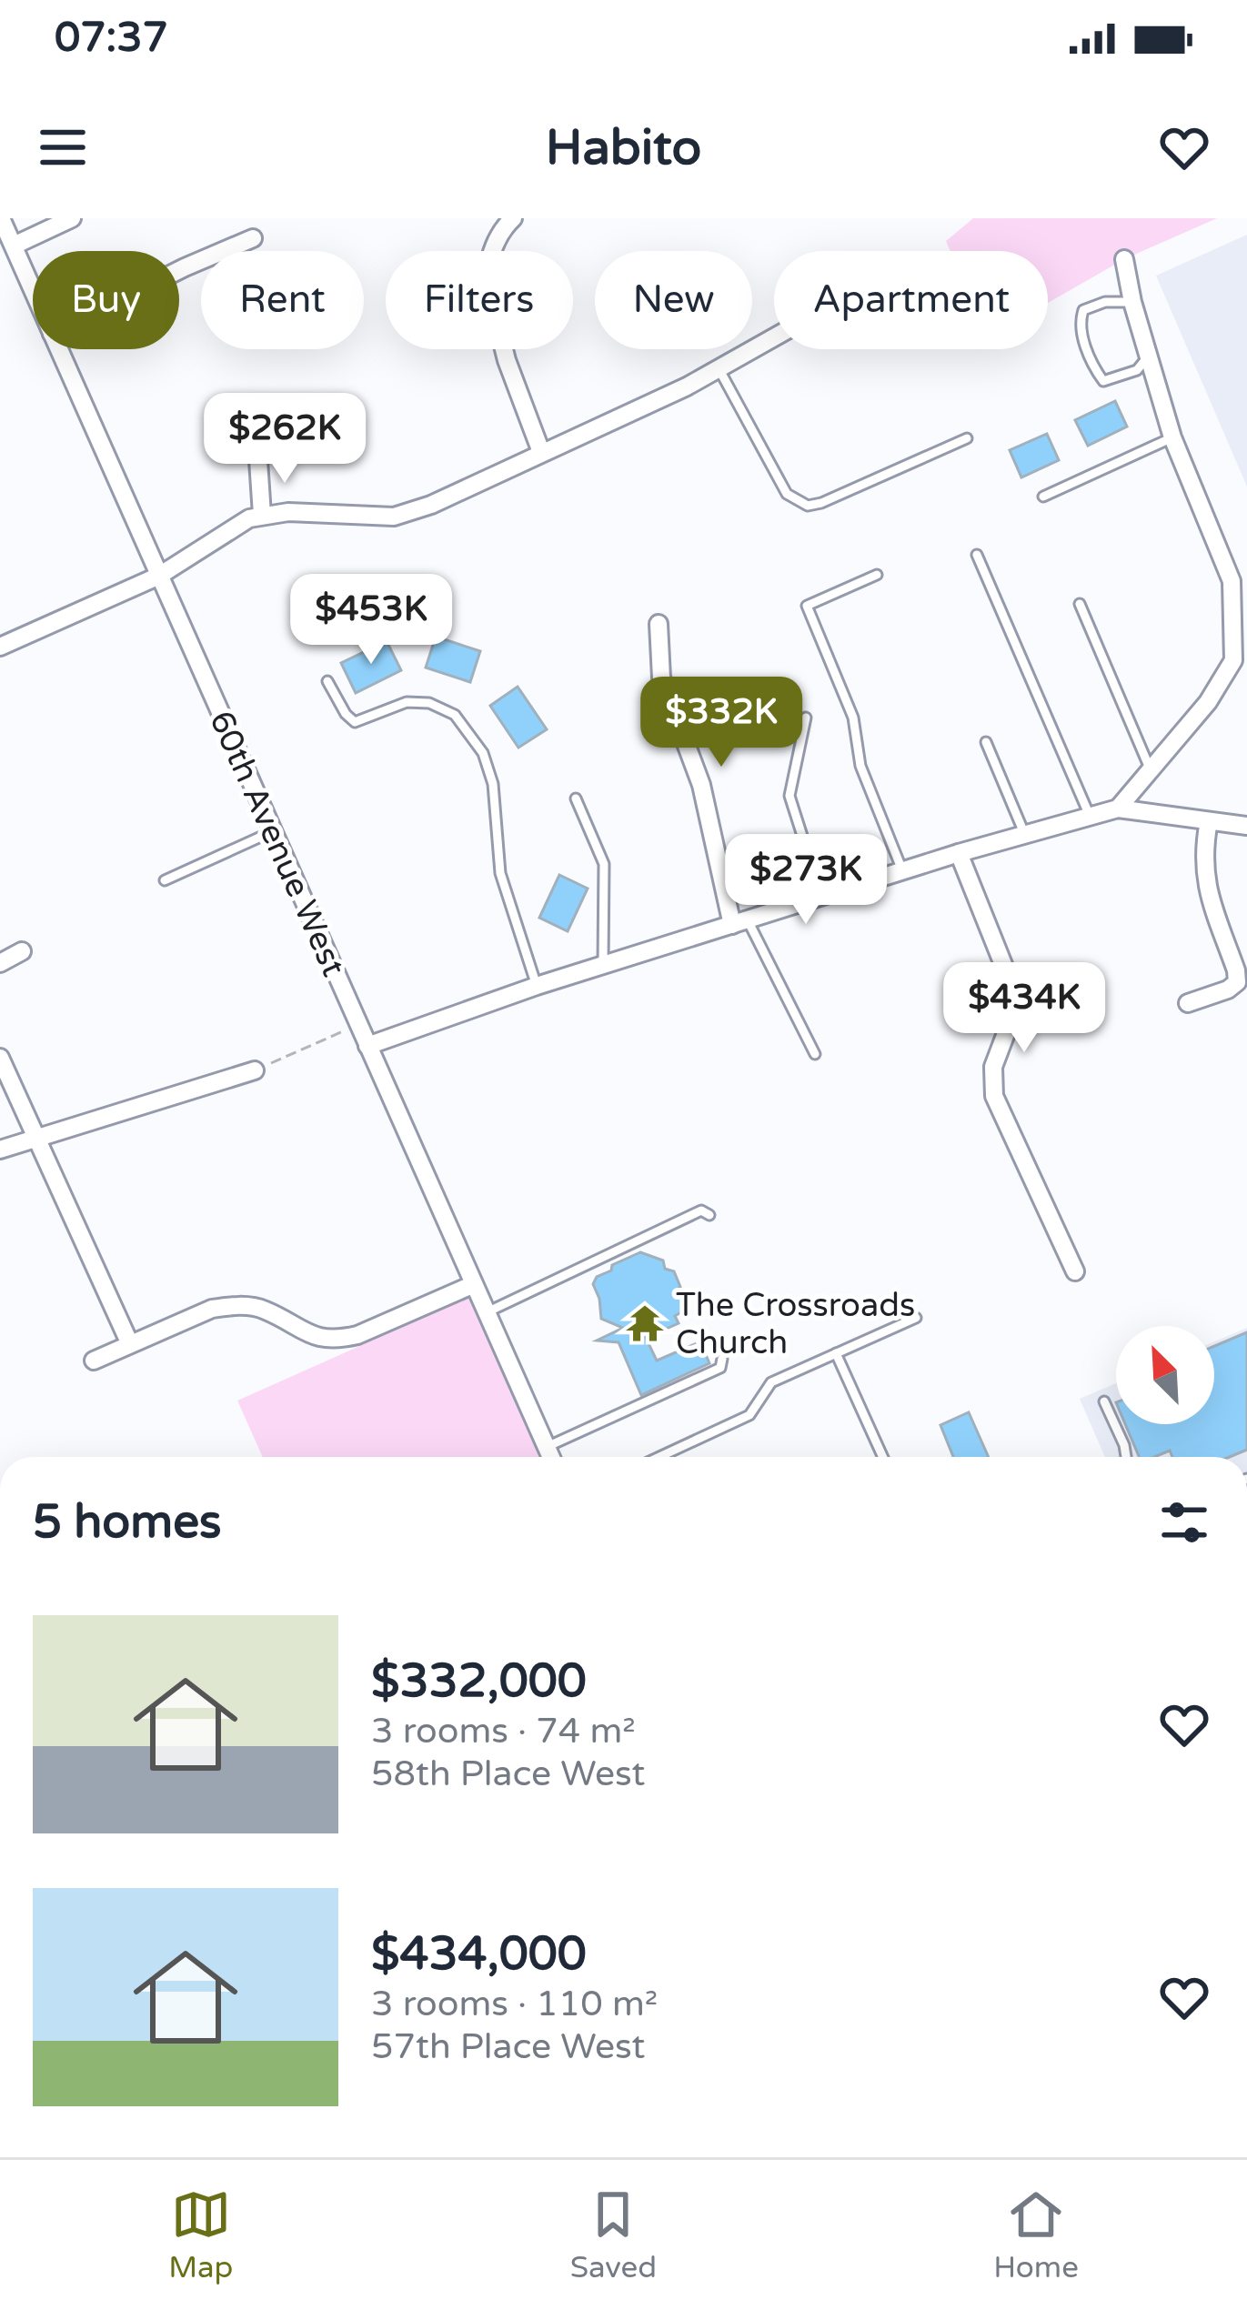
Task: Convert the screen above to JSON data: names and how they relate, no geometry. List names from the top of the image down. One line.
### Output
{"streets":{"street":["60th Avenue West"]},"places":{"temple":["The Crossroads Church"]},"north":"top left","page":{"status":"07:37","header":"Habito","chip":["Buy","Rent","Filters","New","Apartment"],"price":["$262K","$453K","$332K","$273K","$434K"],"heading":"5 homes","list":[{"name":"$332,000","note":"3 rooms · 74 m² · 58th Place West"},{"name":"$434,000","note":"3 rooms · 110 m² · 57th Place West"}],"tabs":["Map","Saved","Home"]}}
